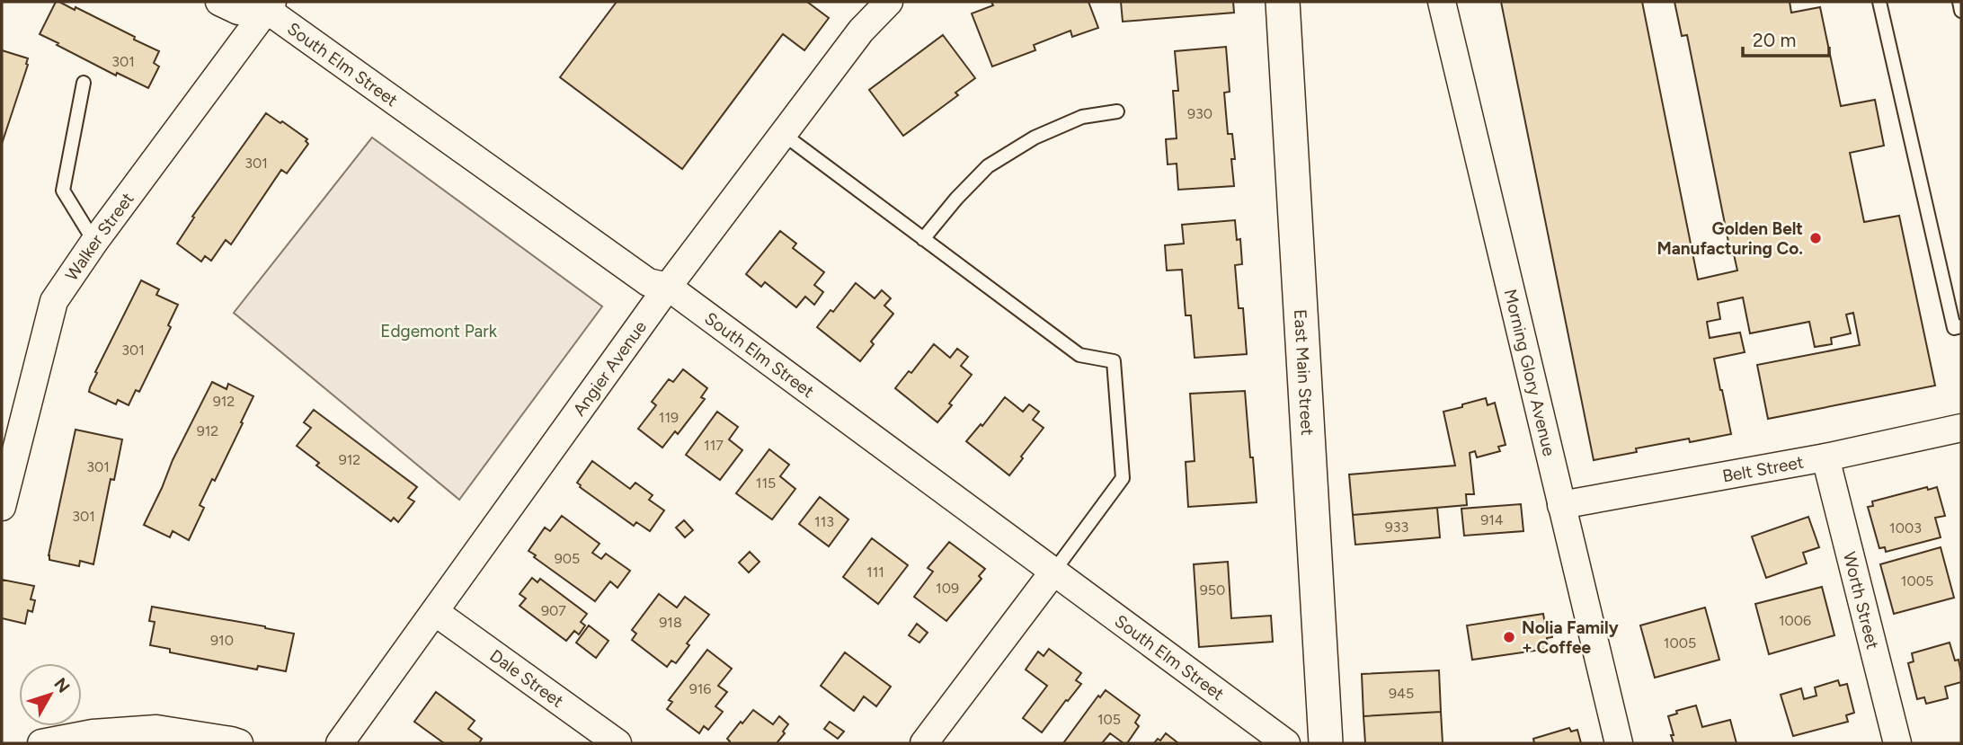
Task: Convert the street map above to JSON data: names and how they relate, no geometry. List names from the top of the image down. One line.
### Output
{"streets":{"street":["South Elm Street","Walker Street","Angier Avenue","East Main Street","Morning Glory Avenue","Belt Street","Worth Street","Dale Street"]},"crossings":[["South Elm Street","Walker Street"],["South Elm Street","Angier Avenue"],["Angier Avenue","Dale Street"],["Morning Glory Avenue","Belt Street"],["Belt Street","Worth Street"]],"parks":["Edgemont Park"],"places":["Golden Belt Manufacturing Co.","Nolia Family + Coffee"],"house_numbers":["301","930","301","301","912","119","912","117","912","301","115","301","914","113","933","1003","905","111","1005","109","950","907","1006","918","910","1005","916","945","105"],"scale_bar":"20 m","north":"top right"}
